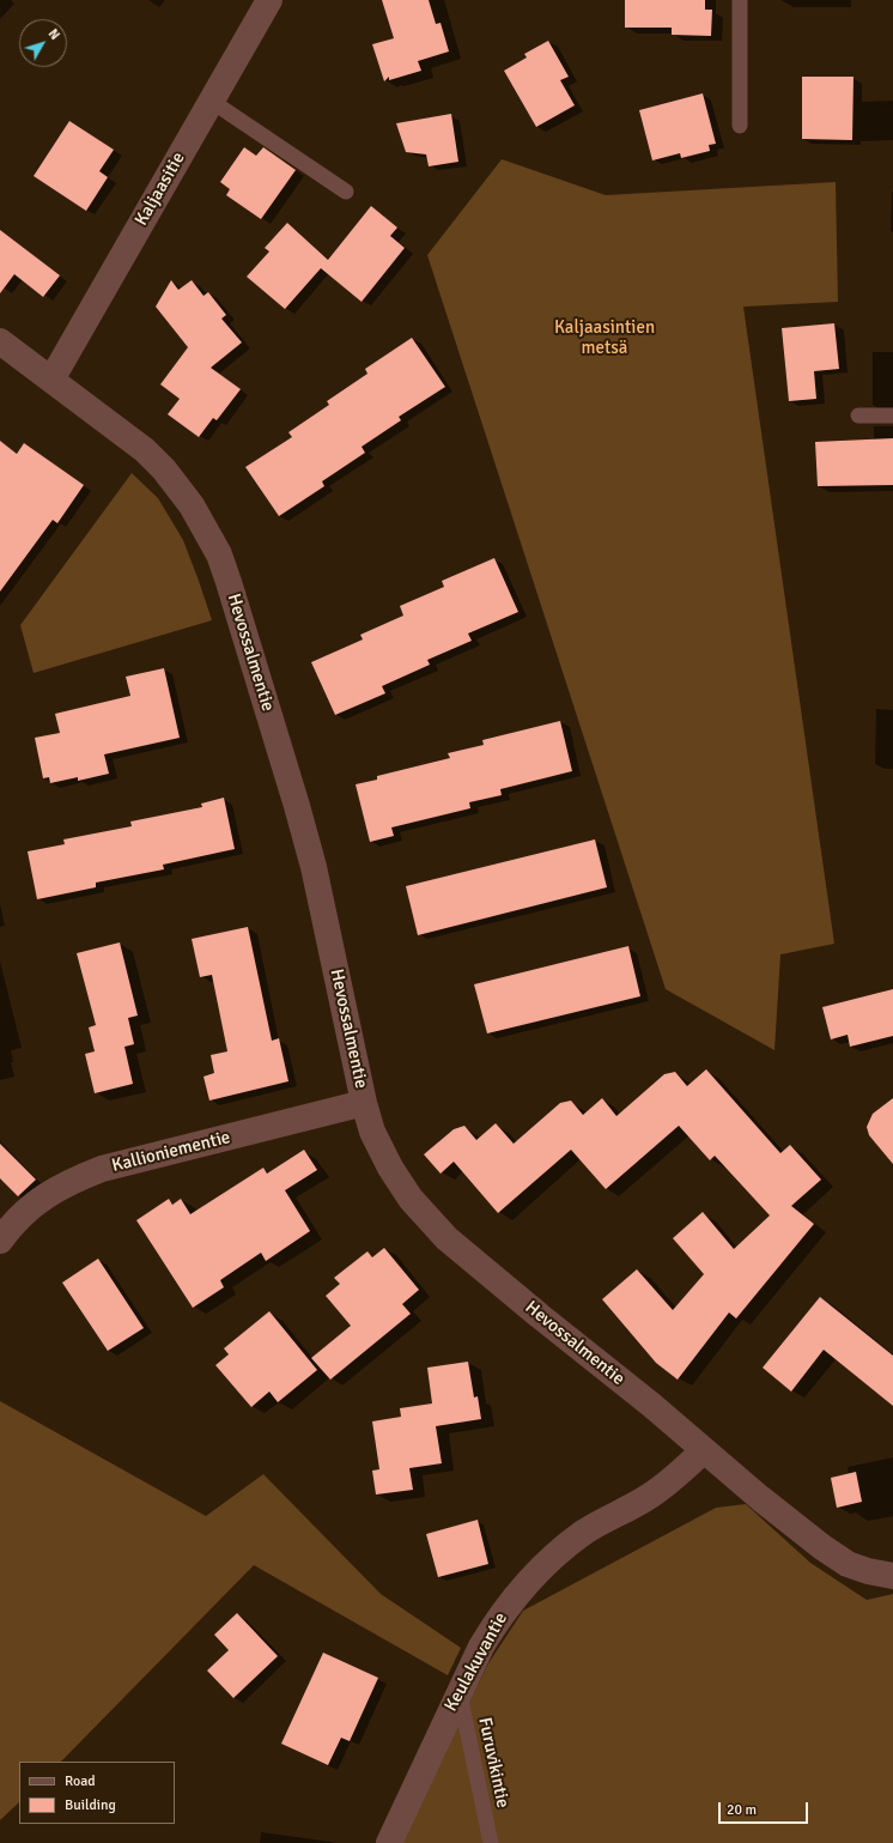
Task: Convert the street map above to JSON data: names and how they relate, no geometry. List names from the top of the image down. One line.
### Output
{"streets":{"street":["Kaljaasitie","Hevossalmentie","Kallioniementie","Keulakuvantie"],"lane":["Furuvikintie"]},"crossings":[["Kaljaasitie","Hevossalmentie"],["Hevossalmentie","Kallioniementie"],["Hevossalmentie","Keulakuvantie"],["Keulakuvantie","Furuvikintie"]],"parks":["Kaljaasintien metsä"],"legend":["Road","Building"],"scale_bar":"20 m","north":"top right"}
